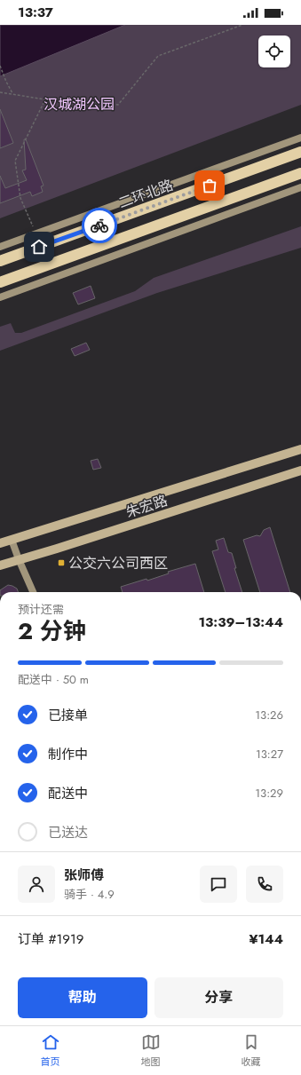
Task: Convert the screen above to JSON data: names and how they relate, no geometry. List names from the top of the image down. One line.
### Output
{"streets":{"highway":["二环北路"],"main road":["朱宏路"]},"parks":["汉城湖公园"],"places":{"transit":["公交六公司西区"]},"page":{"status":"13:37","heading":["2 分钟","预计还需","13:39–13:44"],"panel":["张师傅","骑手 · 4.9","订单 #1919","¥144"],"bar":"配送中 · 50 m","list":[["已接单","13:26"],["制作中","13:27"],["配送中","13:29"],"已送达"],"buttons":["帮助","分享"],"tabs":["首页","地图","收藏"]}}
